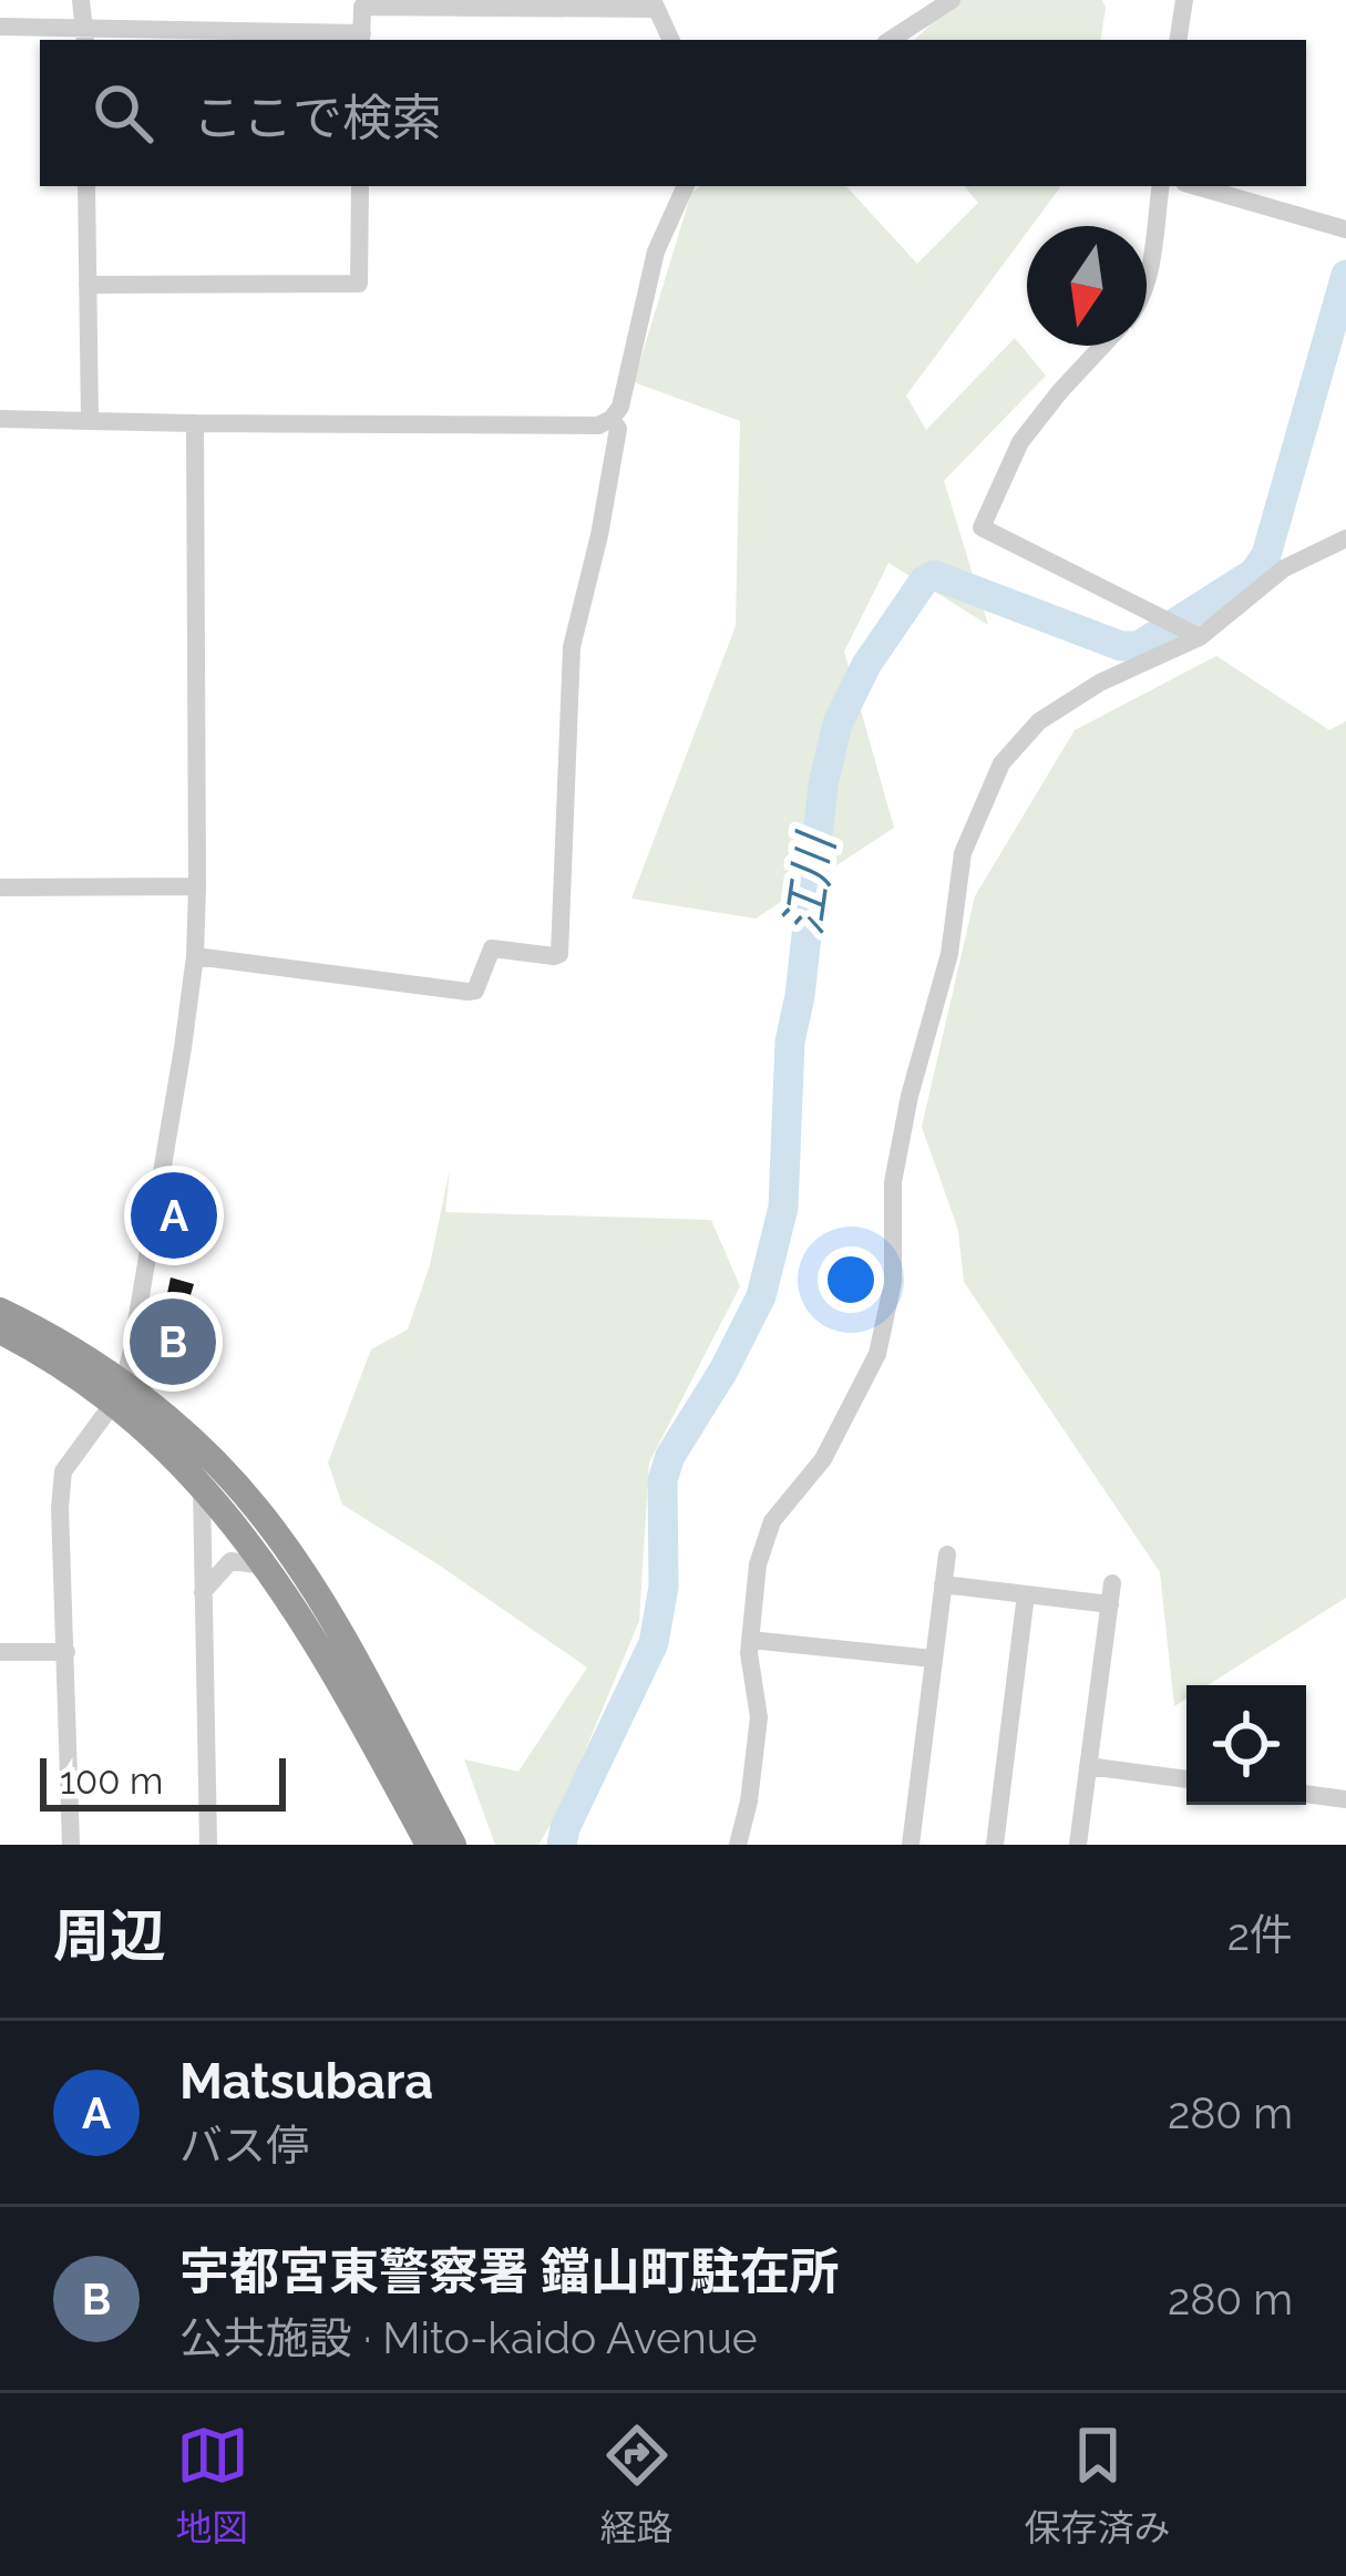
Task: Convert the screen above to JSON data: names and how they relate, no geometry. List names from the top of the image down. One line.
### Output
{"water":["江川"],"scale_bar":"100 m","north":"bottom","page":{"search":"ここで検索","pins":["A","B"],"scale":"100 m","heading":["周辺","2件"],"list":[{"mark":"A","name":"Matsubara","note":"バス停","value":"280 m"},{"mark":"B","name":"宇都宮東警察署 鐺山町駐在所","note":"公共施設 · Mito-kaido Avenue","value":"280 m"}],"nav":["地図","経路","保存済み"]}}
